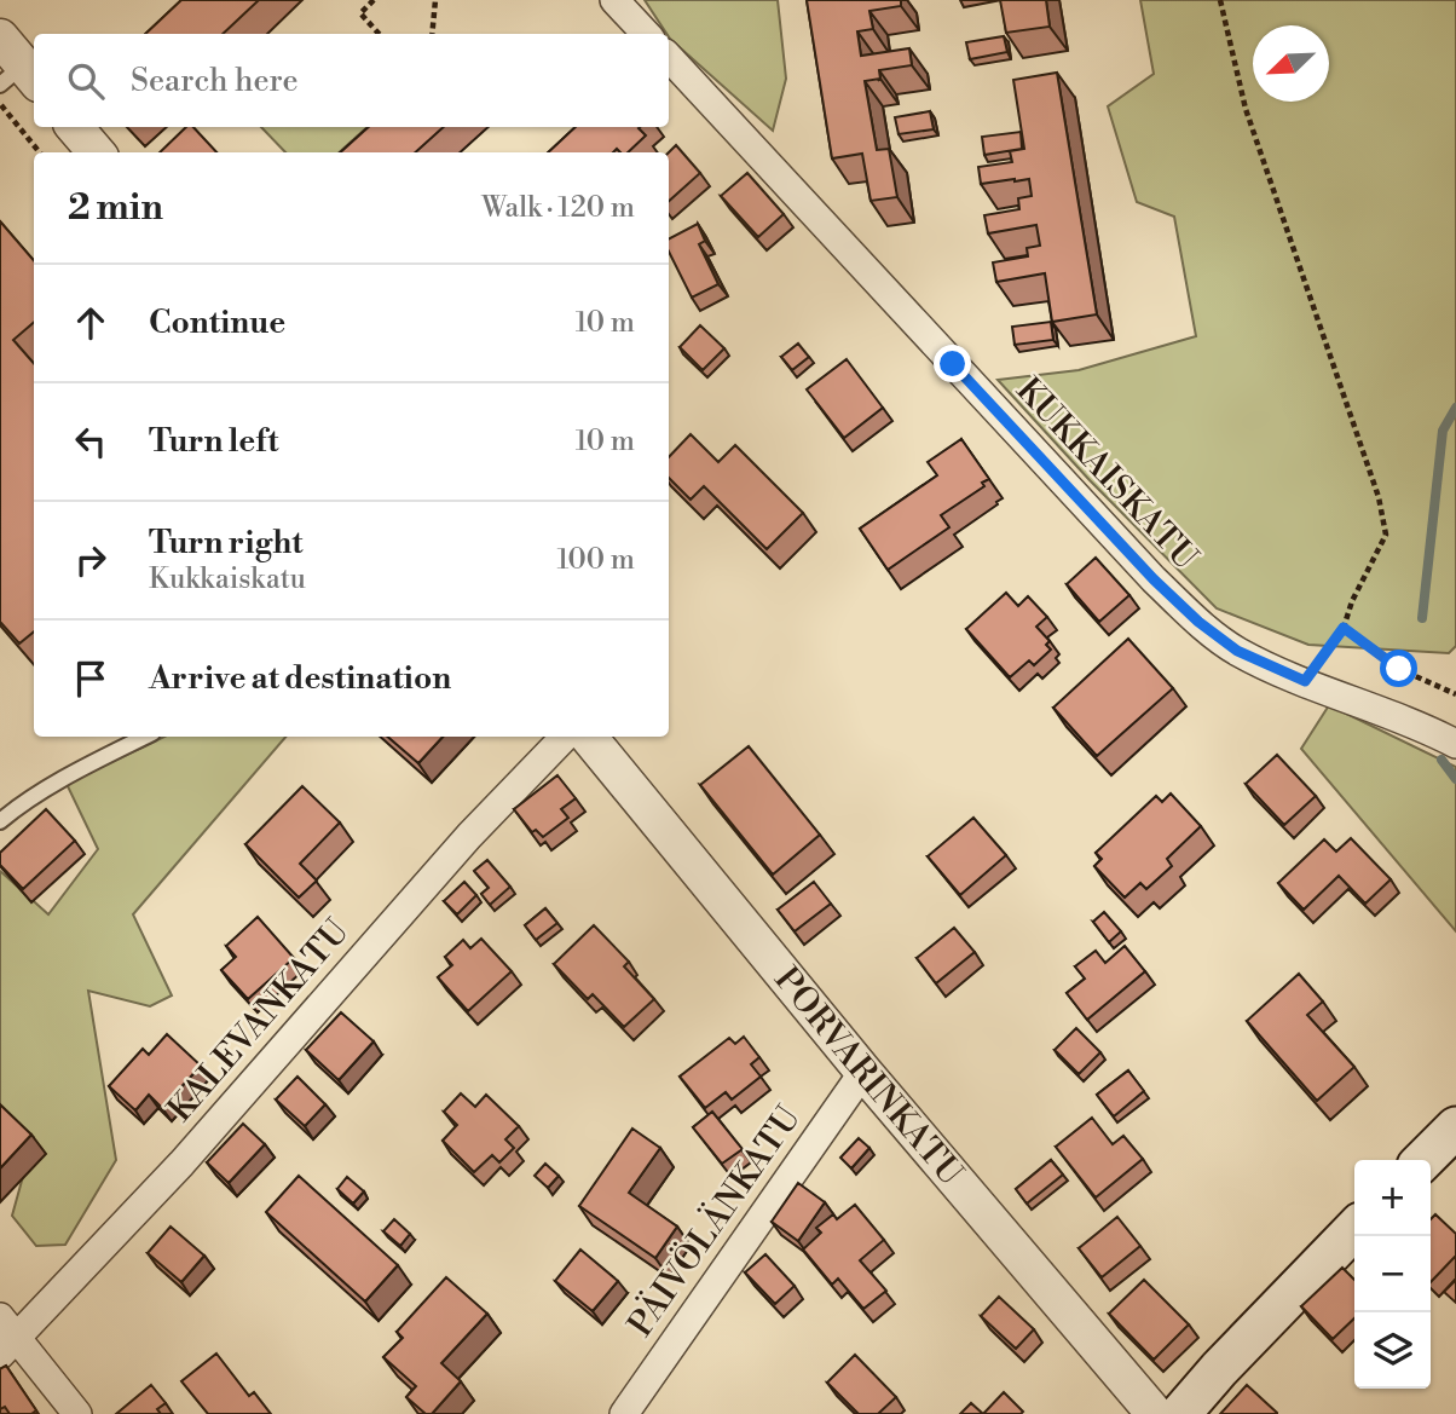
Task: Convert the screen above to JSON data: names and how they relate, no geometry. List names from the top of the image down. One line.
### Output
{"streets":{"street":["KUKKAISKATU","KALEVANKATU","PORVARINKATU","PÄIVÖLÄNKATU"]},"crossings":[["PORVARINKATU","PÄIVÖLÄNKATU"]],"north":"bottom left","page":{"search":"Search here","heading":["2 min","Walk · 120 m"],"list":[["Continue","10 m"],["Turn left","10 m"],["Turn right","Kukkaiskatu","100 m"],"Arrive at destination"],"map_buttons":["+","−"]}}
